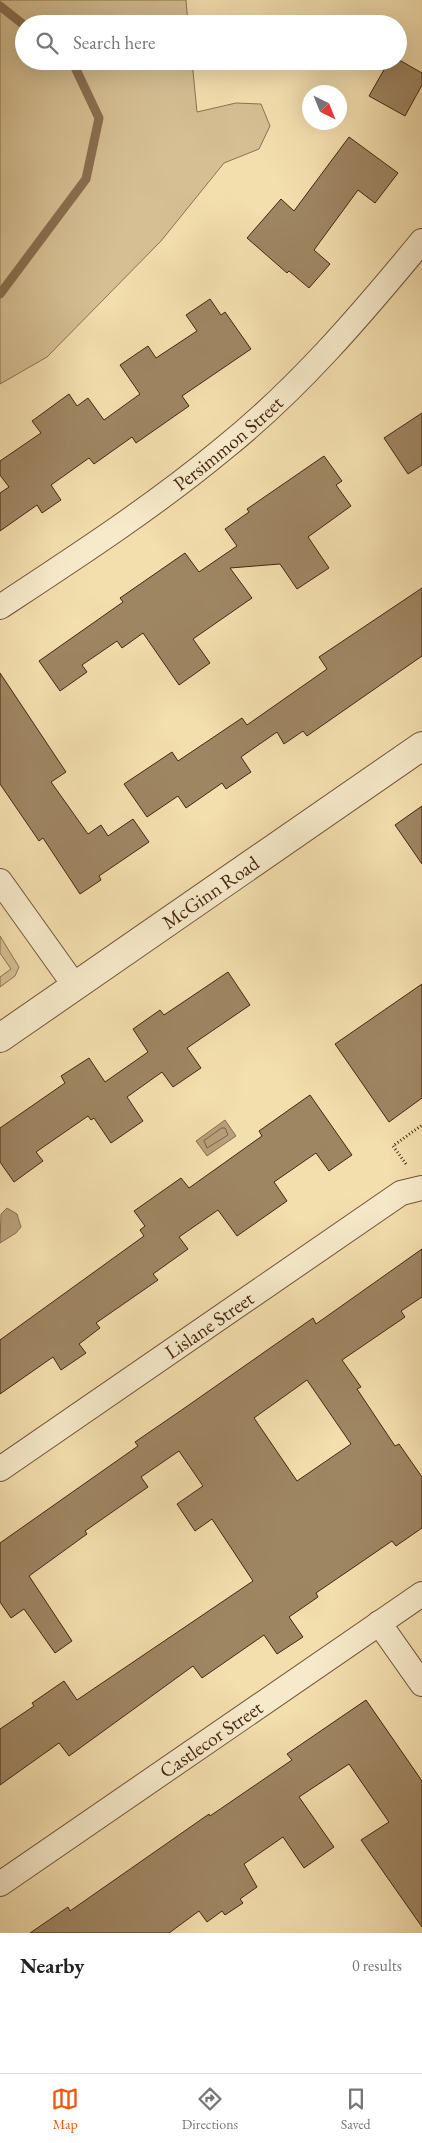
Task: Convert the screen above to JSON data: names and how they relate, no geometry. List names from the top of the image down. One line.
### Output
{"streets":{"street":["Persimmon Street","McGinn Road","Lislane Street","Castlecor Street"]},"north":"bottom right","page":{"search":"Search here","heading":["Nearby","0 results"],"nav":["Map","Directions","Saved"]}}
